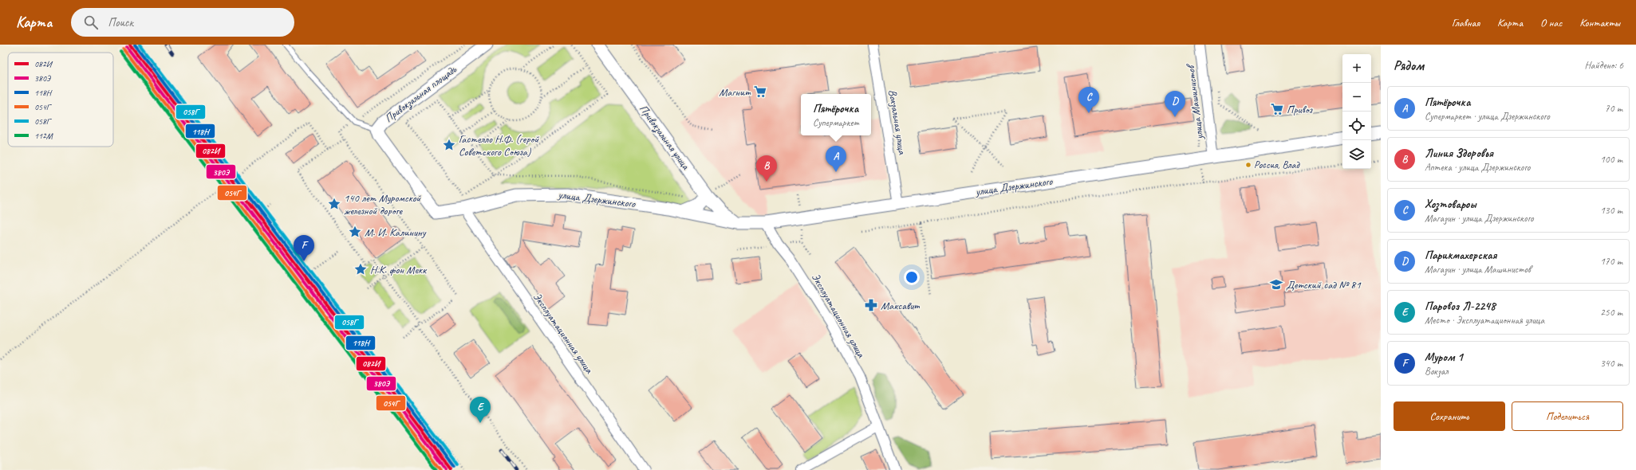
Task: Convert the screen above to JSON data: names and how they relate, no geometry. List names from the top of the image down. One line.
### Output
{"streets":{"street":["Привокзальная площадь","улица Машинистов","Вокзальная улица","Привокзальная улица","улица Дзержинского","Эксплуатационная улица"]},"crossings":[["Привокзальная площадь","улица Дзержинского"],["улица Машинистов","улица Дзержинского"],["Вокзальная улица","улица Дзержинского"],["Привокзальная улица","улица Дзержинского"],["улица Дзержинского","Эксплуатационная улица"]],"places":{"supermarket":["Магнит","Привоз"],"place":["Гастелло Н.Ф. (герой Советского Союза)","140 лет Муромской железной дороге","М. И. Калинину","Н.К. фон Мекк"],"other":["Россия, Влад"],"school or university":["Детский сад № 81"],"pharmacy":["Максавит"]},"lines":["transit line 082И","transit line 118Н","transit line 058Г","transit line 380Э","transit line 054Г","transit line 112М"],"legend":["082И","380Э","118Н","054Г","058Г","112М"],"page":{"header":"Карта","search":"Поиск","nav":["Главная","Карта","О нас","Контакты"],"heading":["Рядом","Найдено: 6"],"map_buttons":["+","−"],"list":[{"mark":"A","name":"Пятёрочка","note":"Супермаркет · улица Дзержинского","value":"70 m"},{"mark":"B","name":"Линия Здоровья","note":"Аптека · улица Дзержинского","value":"100 m"},{"mark":"C","name":"Хозтовароы","note":"Магазин · улица Дзержинского","value":"130 m"},{"mark":"D","name":"Парикмахерская","note":"Магазин · улица Машинистов","value":"170 m"},{"mark":"E","name":"Паровоз Л-2248","note":"Место · Эксплуатационная улица","value":"250 m"},{"mark":"F","name":"Муром 1","note":"Вокзал","value":"340 m"}],"pins":["C","D","A","B","F","E"],"popup":["Пятёрочка","Супермаркет"],"buttons":["Сохранить","Поделиться"]}}
